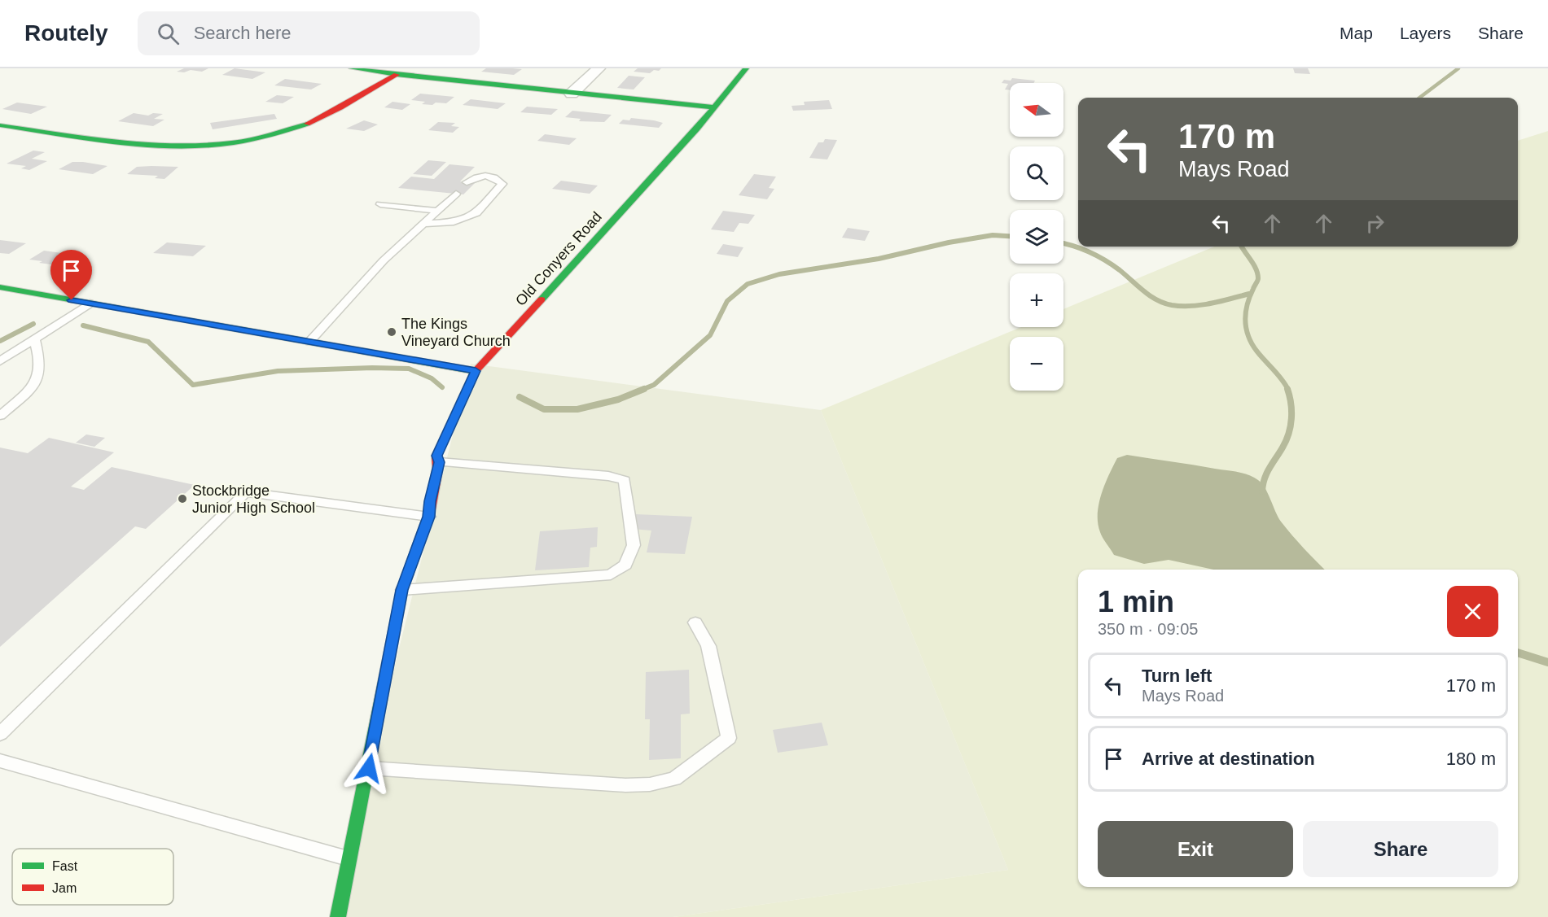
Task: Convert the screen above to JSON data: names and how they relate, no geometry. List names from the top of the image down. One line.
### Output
{"streets":{"street":["Old Conyers Road"]},"places":["The Kings Vineyard Church","Stockbridge Junior High School"],"legend":["Fast","Jam"],"north":"left","page":{"header":"Routely","search":"Search here","nav":["Map","Layers","Share"],"map_buttons":["+","−"],"turn":["170 m","Mays Road"],"heading":["1 min","350 m · 09:05"],"list":[{"name":"Turn left","note":"Mays Road","value":"170 m"},{"name":"Arrive at destination","value":"180 m"}],"buttons":["Exit","Share"]}}
